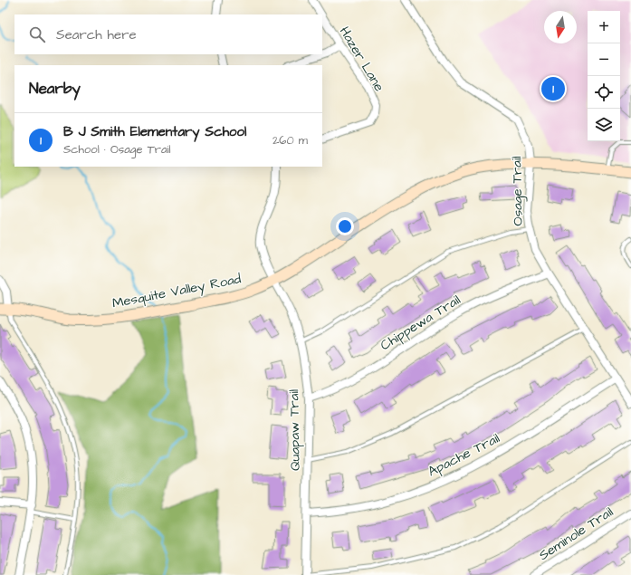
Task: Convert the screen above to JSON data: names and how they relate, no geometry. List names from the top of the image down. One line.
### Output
{"streets":{"street":["Hazer Lane","Osage Trail","Mesquite Valley Road","Chippewa Trail","Quapaw Trail","Apache Trail","Seminole Trail"]},"crossings":[["Osage Trail","Mesquite Valley Road"],["Osage Trail","Chippewa Trail"],["Osage Trail","Apache Trail"],["Mesquite Valley Road","Quapaw Trail"],["Chippewa Trail","Quapaw Trail"],["Quapaw Trail","Apache Trail"]],"north":"bottom","page":{"map_buttons":["+","−"],"search":"Search here","heading":"Nearby","pins":"1","list":[{"mark":"1","name":"B J Smith Elementary School","note":"School · Osage Trail","value":"260 m"}]}}
